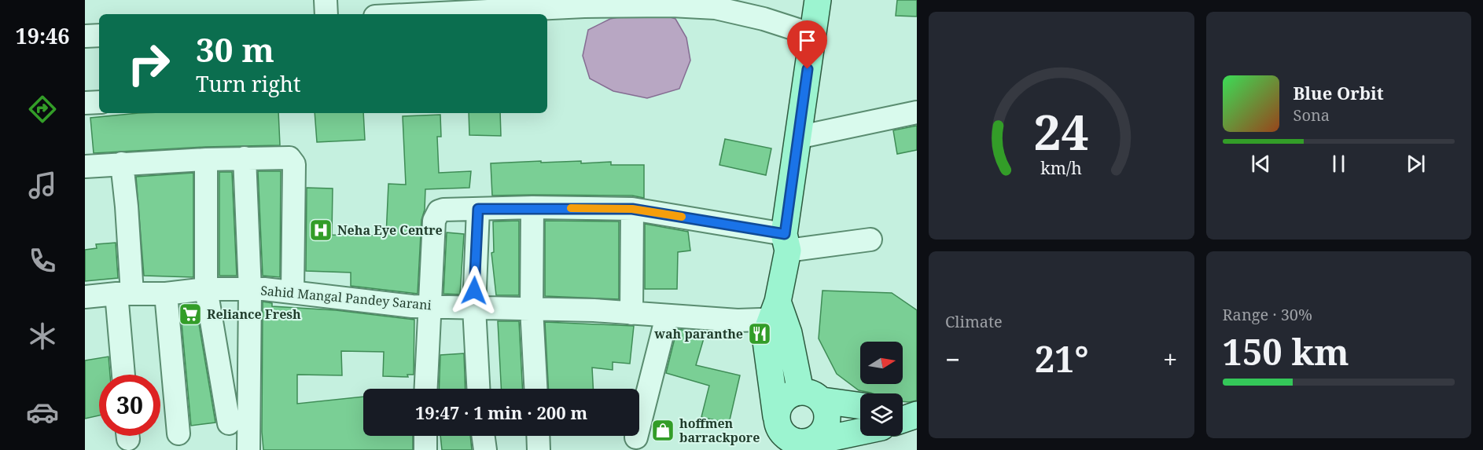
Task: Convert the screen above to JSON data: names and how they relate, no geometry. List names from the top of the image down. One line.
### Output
{"streets":{"street":["Sahid Mangal Pandey Sarani"]},"places":{"hospital":["Neha Eye Centre"],"supermarket":["Reliance Fresh"],"restaurant":["wah paranthe"],"shop":["hoffmen barrackpore"]},"north":"right","page":{"tabs":"19:46","turn":["30 m","Turn right"],"song":["Blue Orbit","Sona"],"tile":["Climate",["Range · 30%","150 km"]],"heat":["−","21°","+"],"limit":"30","trip":"19:47 · 1 min · 200 m","gauge":["24","km/h"]}}
